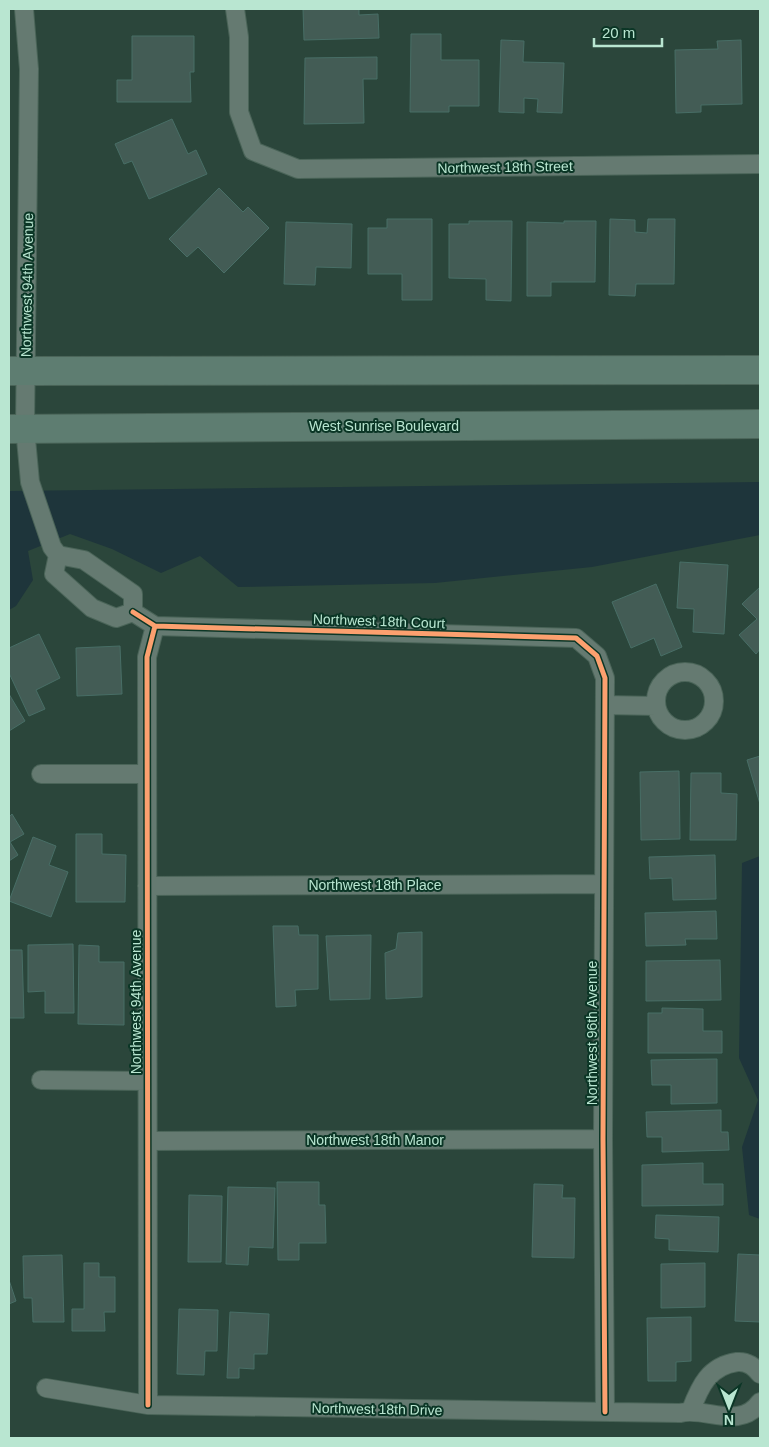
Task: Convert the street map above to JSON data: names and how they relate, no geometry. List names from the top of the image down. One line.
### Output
{"streets":{"highway":["West Sunrise Boulevard"],"street":["Northwest 18th Street","Northwest 94th Avenue","Northwest 18th Court","Northwest 18th Place","Northwest 96th Avenue","Northwest 18th Manor","Northwest 18th Drive"]},"crossings":[["Northwest 94th Avenue","West Sunrise Boulevard"],["Northwest 94th Avenue","Northwest 18th Court"],["Northwest 94th Avenue","Northwest 18th Place"],["Northwest 94th Avenue","Northwest 18th Manor"],["Northwest 94th Avenue","Northwest 18th Drive"],["Northwest 18th Court","Northwest 96th Avenue"],["Northwest 18th Place","Northwest 96th Avenue"],["Northwest 96th Avenue","Northwest 18th Manor"],["Northwest 96th Avenue","Northwest 18th Drive"]],"scale_bar":"20 m","north":"bottom"}
